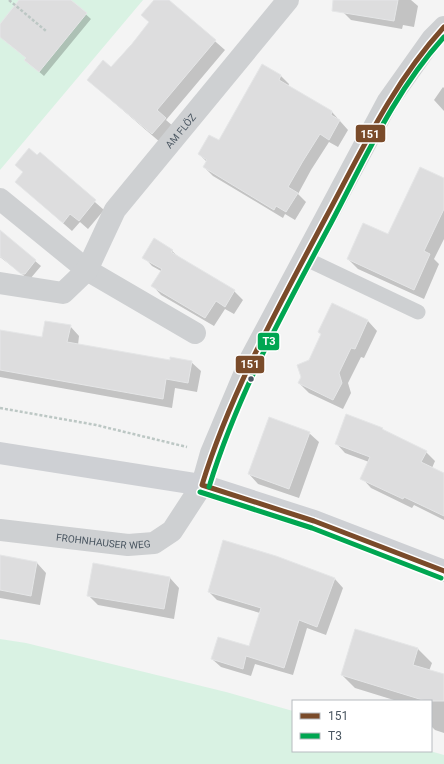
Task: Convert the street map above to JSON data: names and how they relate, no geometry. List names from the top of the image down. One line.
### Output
{"streets":{"street":["AM FLÖZ","FROHNHAUSER WEG"]},"lines":["transit line 151","transit line T3"],"legend":["151","T3"]}
